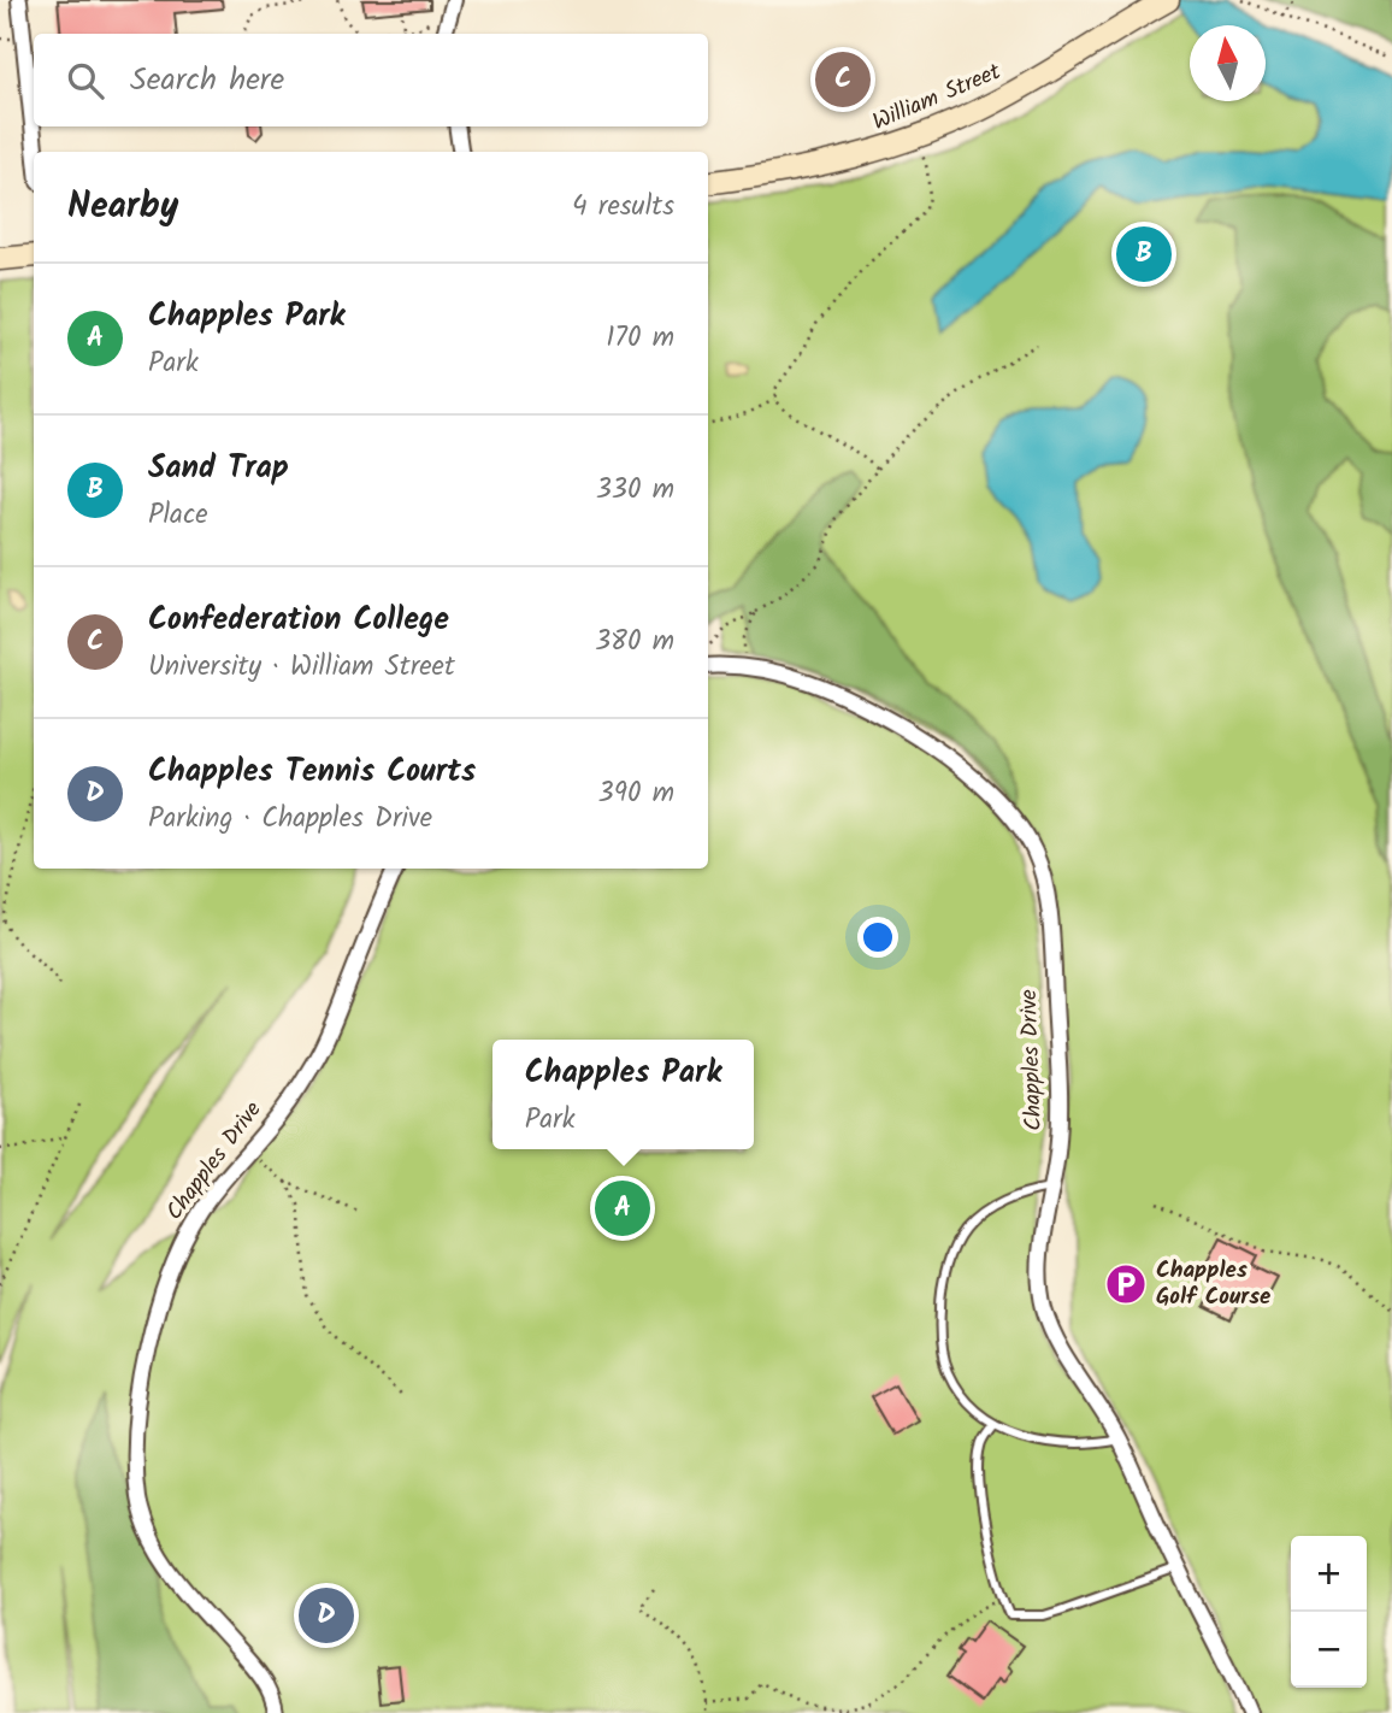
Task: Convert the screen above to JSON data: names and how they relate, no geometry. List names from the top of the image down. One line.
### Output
{"streets":{"street":["William Street","Chapples Drive"]},"places":{"parking":["Chapples Golf Course"]},"north":"top","page":{"search":"Search here","pins":["C","B","A","D"],"heading":["Nearby","4 results"],"list":[{"mark":"A","name":"Chapples Park","note":"Park","value":"170 m"},{"mark":"B","name":"Sand Trap","note":"Place","value":"330 m"},{"mark":"C","name":"Confederation College","note":"University · William Street","value":"380 m"},{"mark":"D","name":"Chapples Tennis Courts","note":"Parking · Chapples Drive","value":"390 m"}],"popup":["Chapples Park","Park"],"map_buttons":["+","−"]}}
